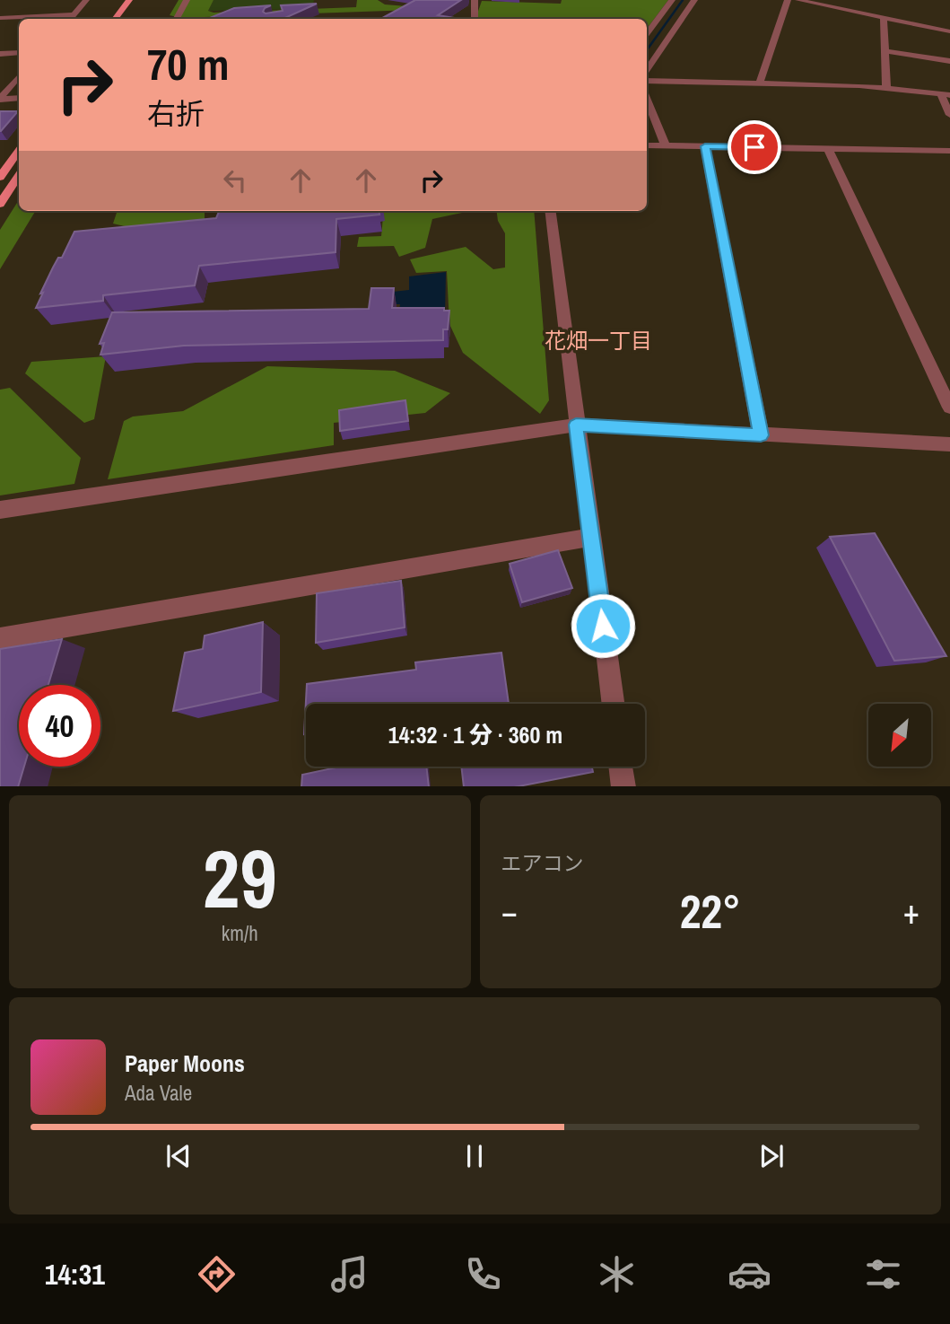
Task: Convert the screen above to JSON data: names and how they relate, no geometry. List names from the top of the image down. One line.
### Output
{"districts":["花畑一丁目"],"north":"bottom left","page":{"turn":["70 m","右折"],"limit":"40","trip":"14:32 · 1 分 · 360 m","tile":[["29","km/h"],"エアコン"],"heat":["−","22°","+"],"song":["Paper Moons","Ada Vale"],"tabs":"14:31"}}
